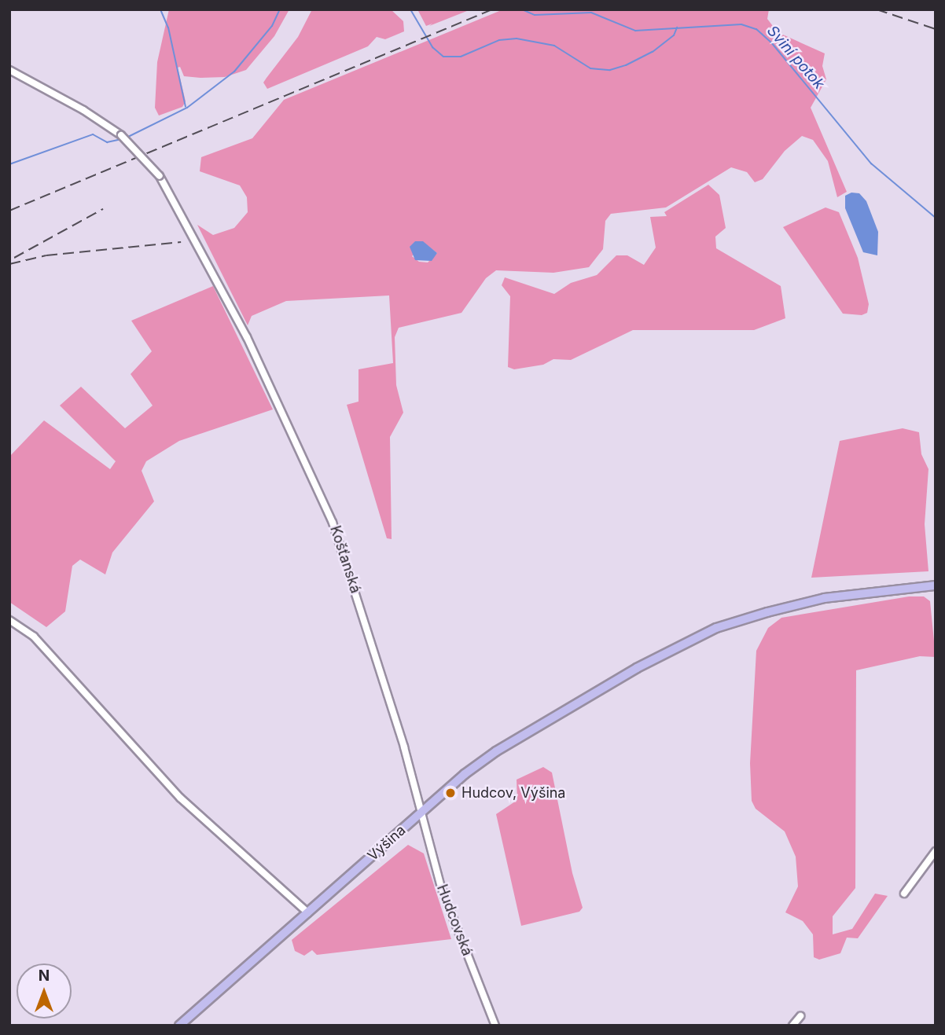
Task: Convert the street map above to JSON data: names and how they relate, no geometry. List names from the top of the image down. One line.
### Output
{"streets":{"main road":["Výšina"],"street":["Košťanská","Hudcovská"]},"crossings":[["Košťanská","Výšina"],["Košťanská","Hudcovská"],["Výšina","Hudcovská"]],"water":["Sviní potok"],"places":["Hudcov, Výšina"],"north":"top"}
